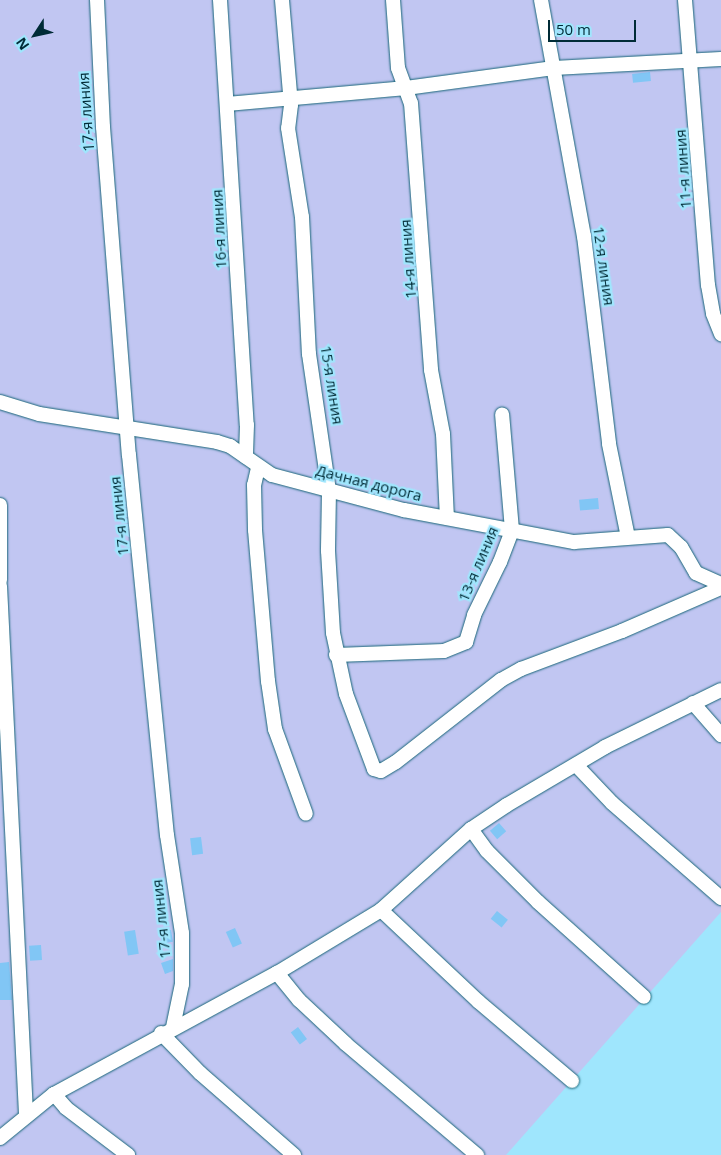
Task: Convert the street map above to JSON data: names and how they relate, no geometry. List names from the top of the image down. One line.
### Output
{"streets":{"street":["17-я линия","11-я линия","16-я линия","14-я линия","12-я линия","15-я линия","Дачная дорога","13-я линия"]},"crossings":[["17-я линия","Дачная дорога"],["16-я линия","Дачная дорога"],["14-я линия","Дачная дорога"],["12-я линия","Дачная дорога"],["15-я линия","Дачная дорога"],["15-я линия","13-я линия"],["Дачная дорога","13-я линия"]],"scale_bar":"50 m","north":"bottom left"}
